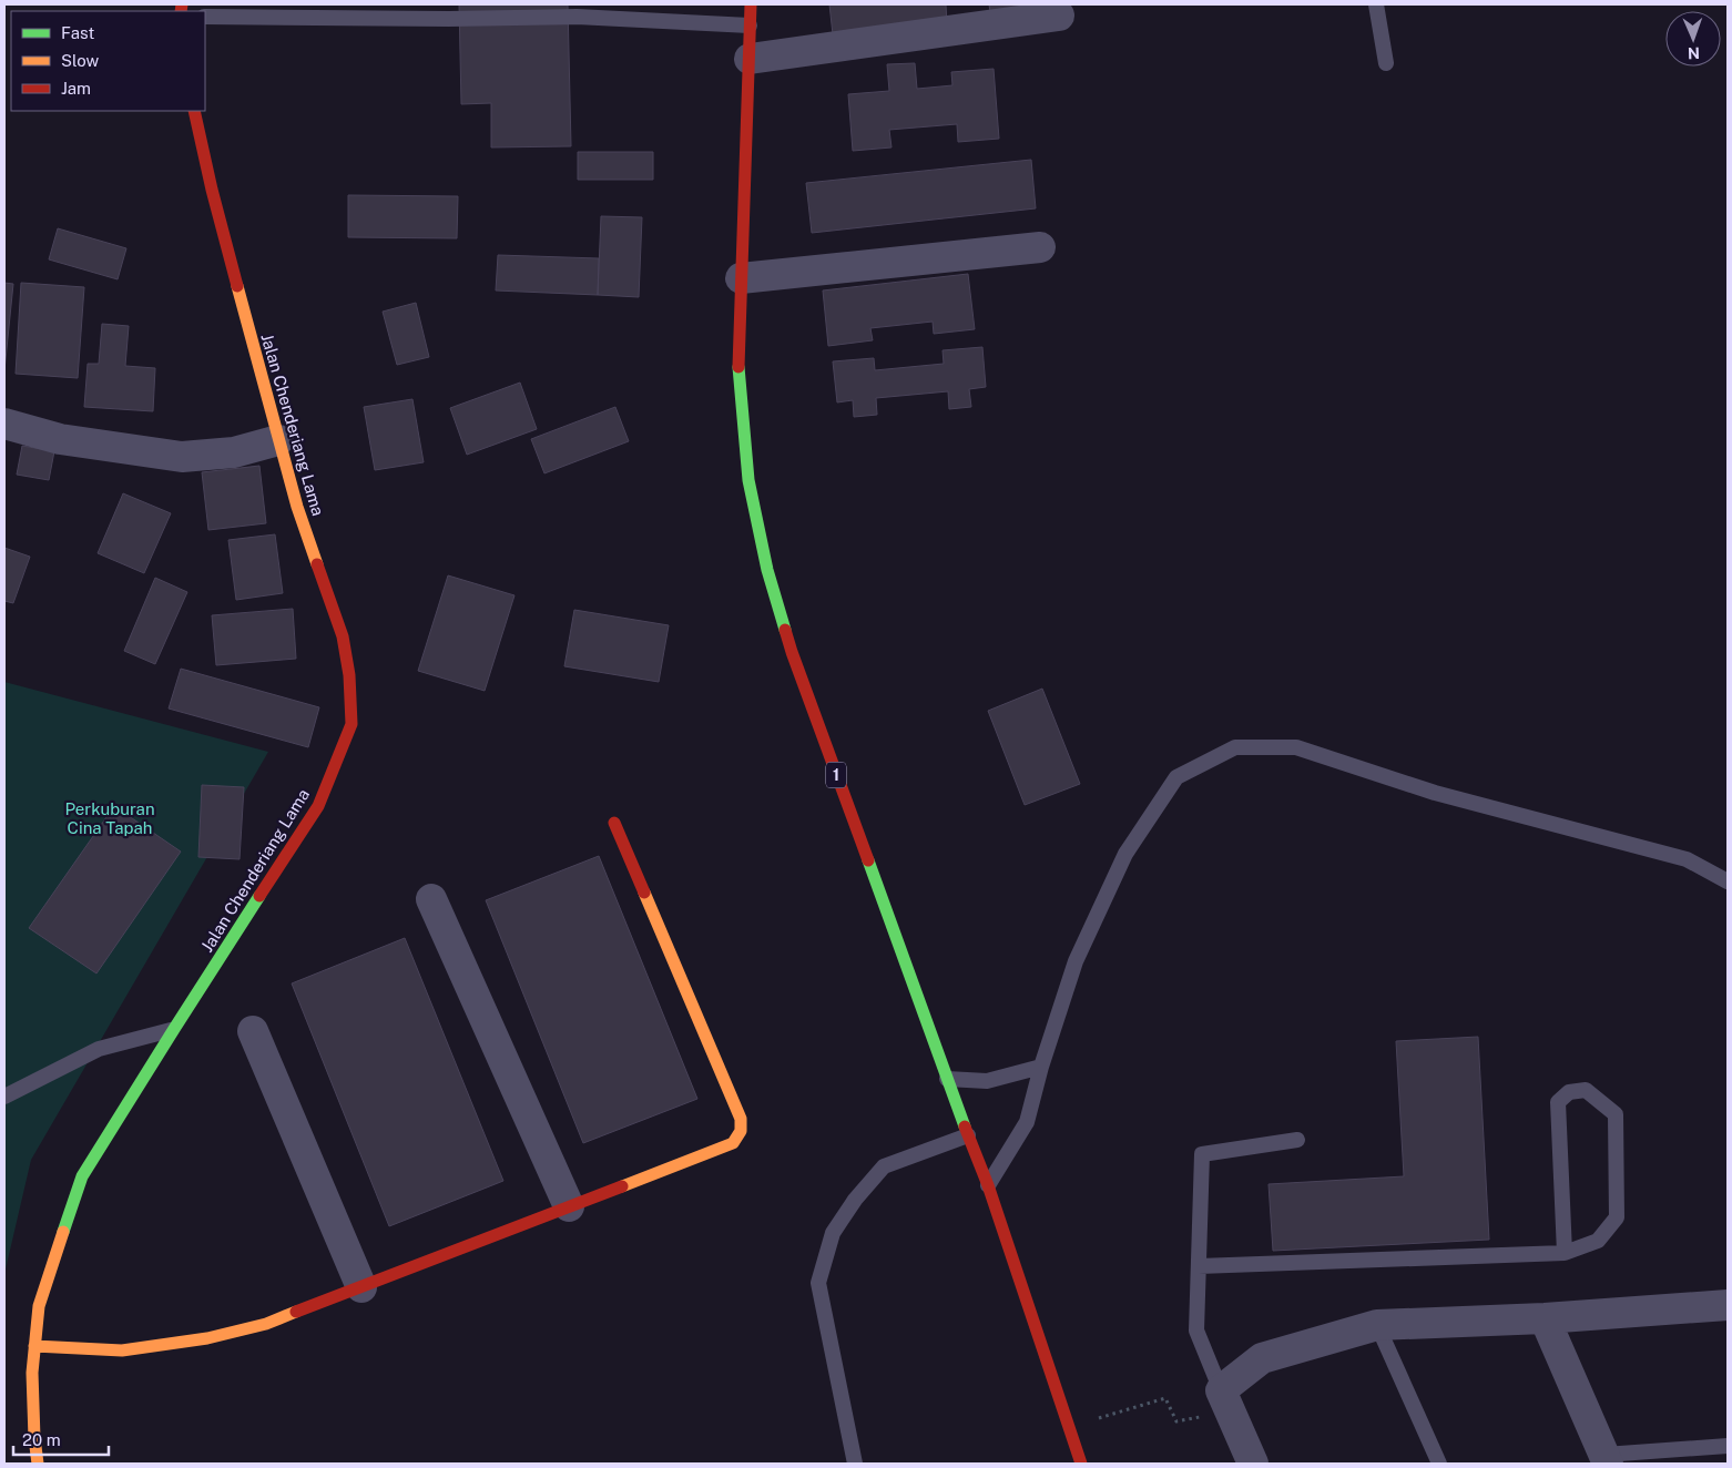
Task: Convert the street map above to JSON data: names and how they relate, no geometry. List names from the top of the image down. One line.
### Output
{"streets":{"main road":["Jalan Chenderiang Lama","1"]},"parks":["Perkuburan Cina Tapah"],"legend":["Fast","Slow","Jam"],"scale_bar":"20 m","north":"bottom"}
